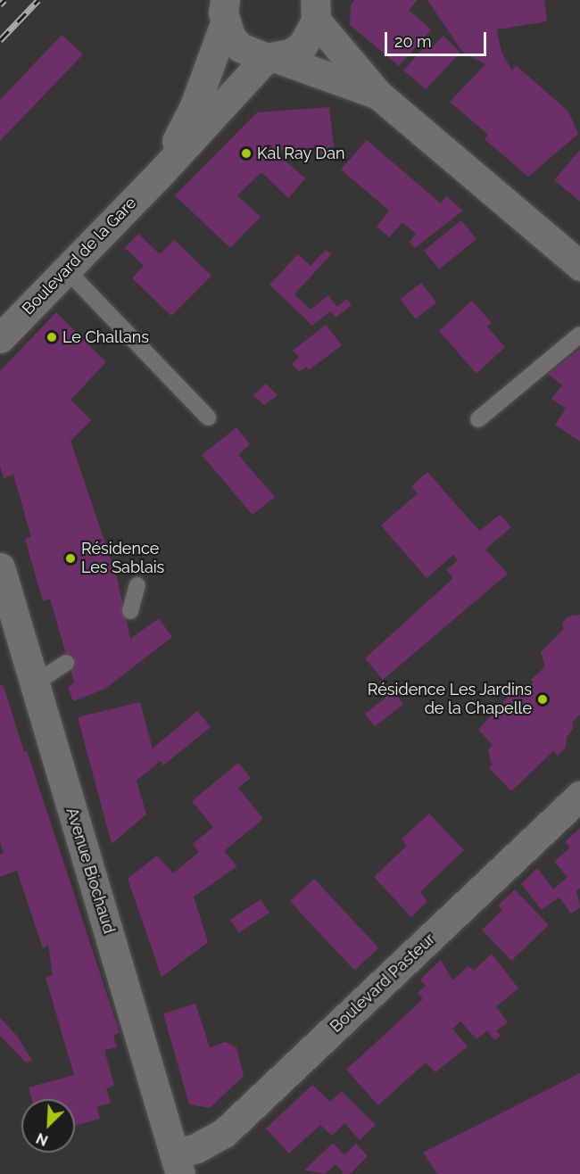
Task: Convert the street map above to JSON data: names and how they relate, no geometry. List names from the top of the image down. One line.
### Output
{"streets":{"street":["Boulevard de la Gare","Avenue Biochaud","Boulevard Pasteur"]},"crossings":[["Avenue Biochaud","Boulevard Pasteur"]],"places":["Kal Ray Dan","Le Challans","Résidence Les Sablais","Résidence Les Jardins de la Chapelle"],"scale_bar":"20 m","north":"bottom left"}
